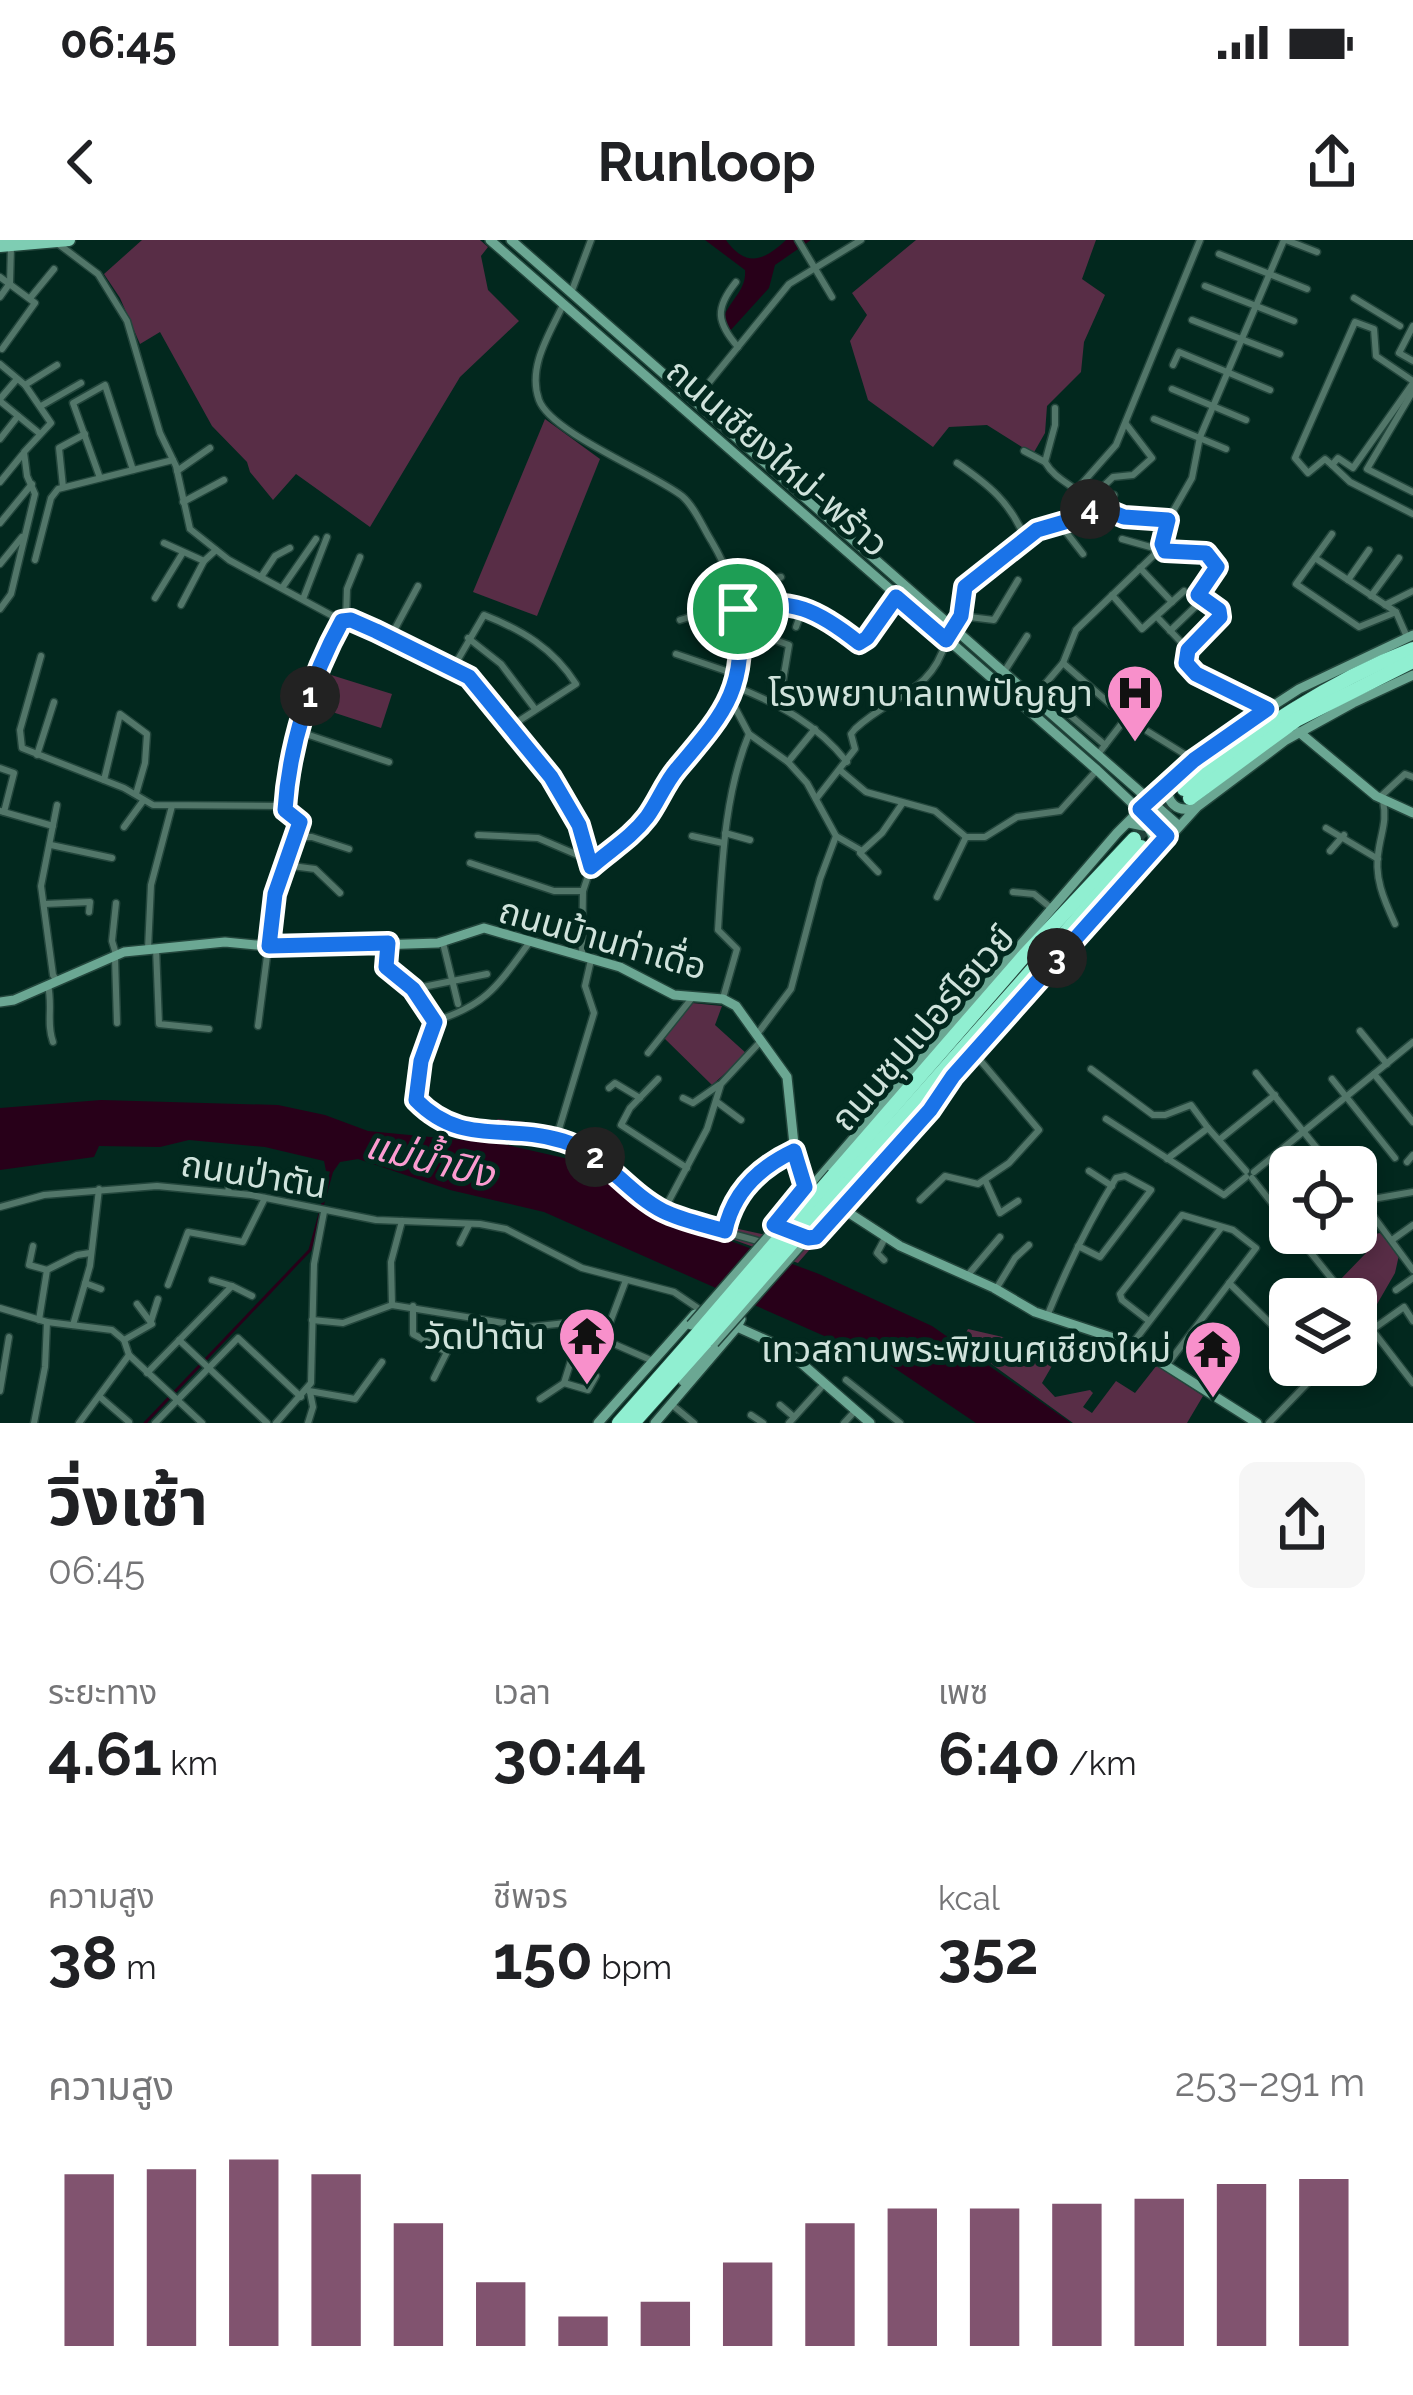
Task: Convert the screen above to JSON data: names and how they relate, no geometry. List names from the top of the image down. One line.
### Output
{"streets":{"highway":["ถนนซุปเปอร์ไฮเวย์"],"main road":["ถนนเชียงใหม่-พร้าว","ถนนบ้านท่าเดื่อ"],"street":["ถนนป่าตัน"]},"water":["แม่น้ำปิง"],"places":{"hospital":["โรงพยาบาลเทพปัญญา"],"temple":["วัดป่าตัน","เทวสถานพระพิฆเนศเชียงใหม่"]},"page":{"status":"06:45","header":"Runloop","pins":["4","1","3","2"],"heading":["วิ่งเช้า","06:45"],"stats":[["ระยะทาง","4.61 km"],["เวลา","30:44"],["เพซ","6:40 /km"],["ความสูง","38 m"],["ชีพจร","150 bpm"],["kcal","352"]],"chart":["ความสูง","253–291 m"]}}
